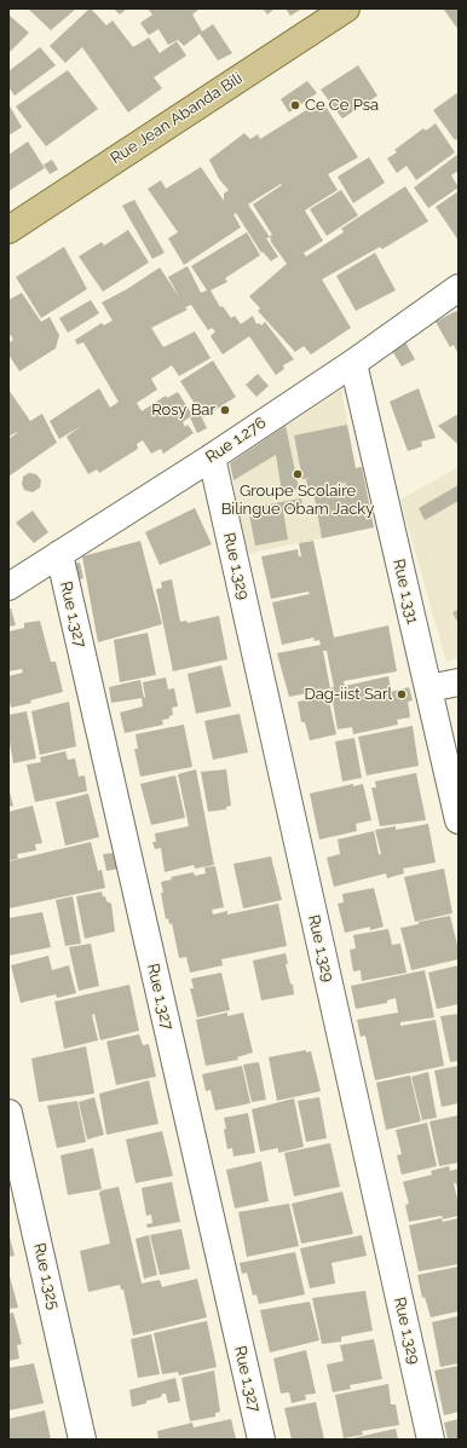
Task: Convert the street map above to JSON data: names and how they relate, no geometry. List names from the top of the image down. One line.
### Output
{"streets":{"main road":["Rue Jean Abanda Bili"],"street":["Rue 1.276","Rue 1.329","Rue 1.331","Rue 1.327","Rue 1.325"]},"crossings":[["Rue 1.276","Rue 1.329"],["Rue 1.276","Rue 1.331"],["Rue 1.276","Rue 1.327"]],"places":["Ce Ce Psa","Rosy Bar","Groupe Scolaire Bilingue Obam Jacky","Dag-iist Sarl"]}
